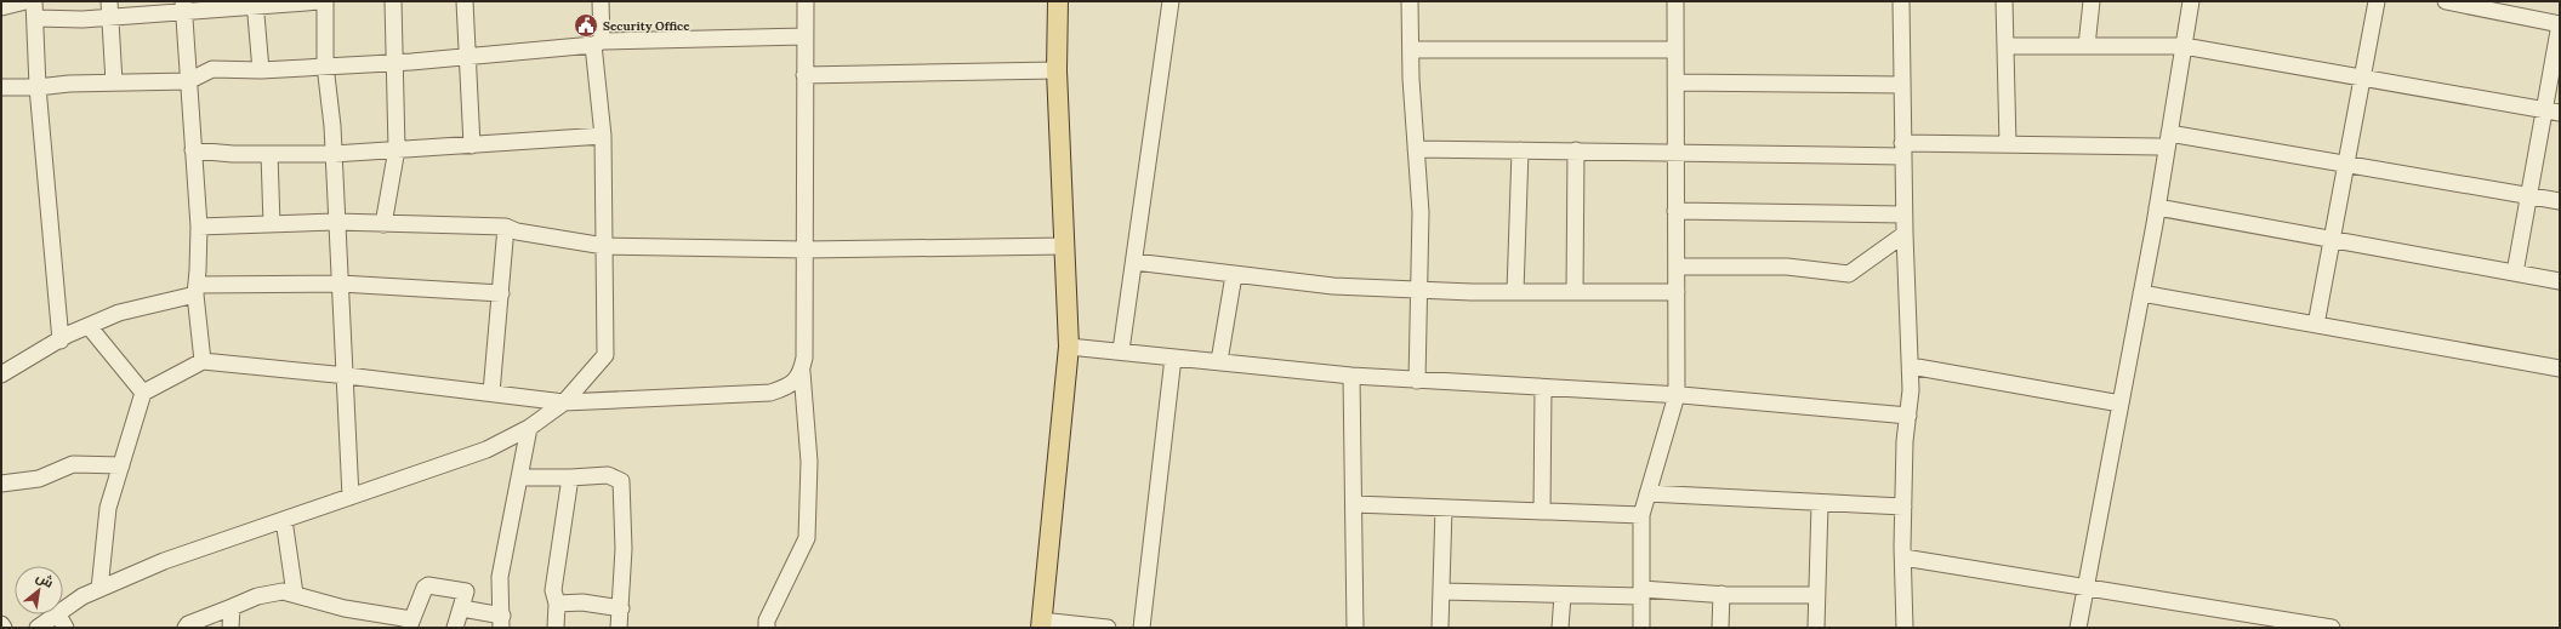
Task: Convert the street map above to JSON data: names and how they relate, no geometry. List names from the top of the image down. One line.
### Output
{"places":{"public building":["Security Office"]},"north":"top right"}
